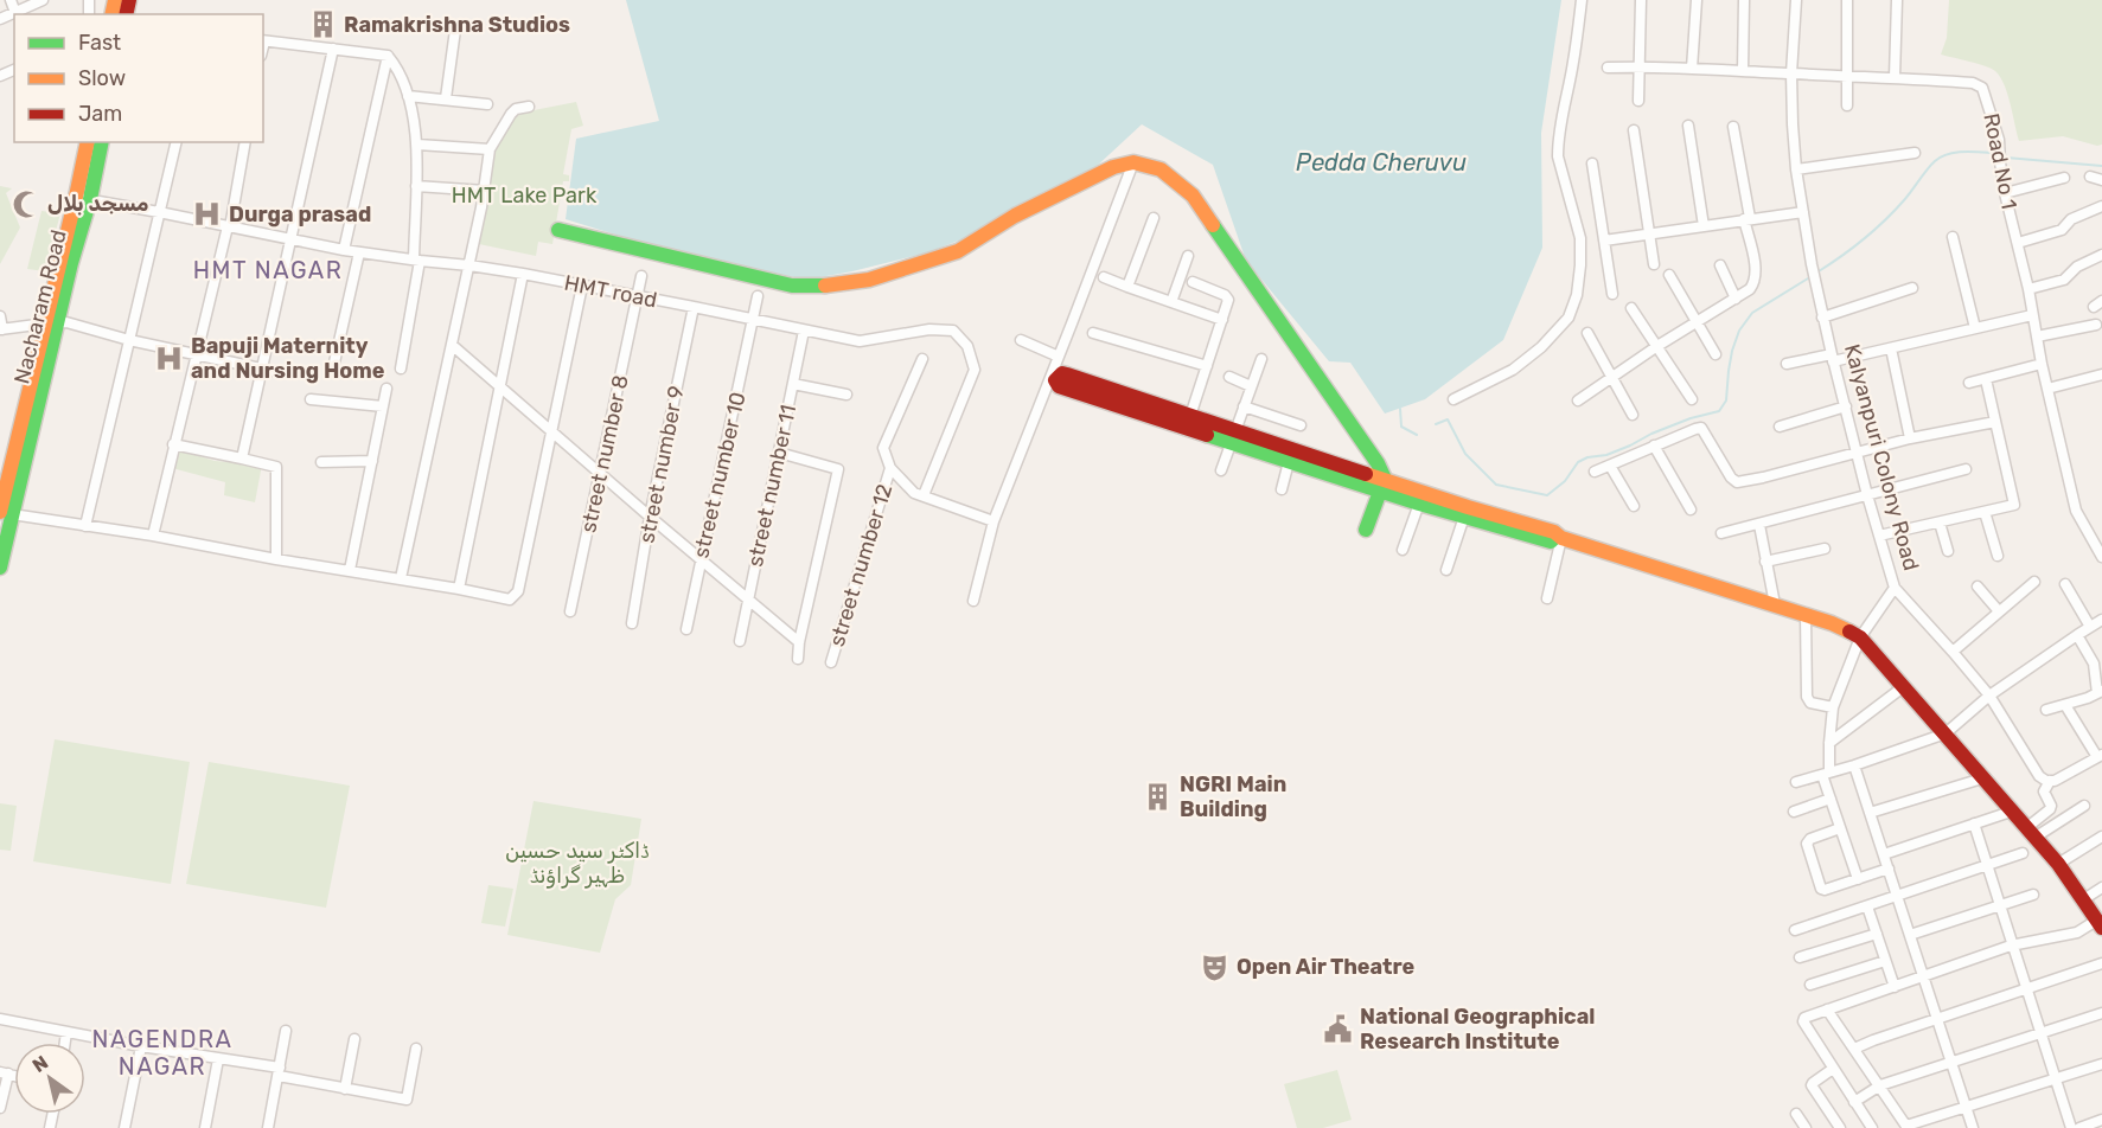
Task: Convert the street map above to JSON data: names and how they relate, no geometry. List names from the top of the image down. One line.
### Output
{"streets":{"street":["Road No 1","HMT road","Nacharam Road","street number 8","Kalyanpuri Colony Road","street number 9","street number 10","street number 11","street number 12"]},"crossings":[["Road No 1","Kalyanpuri Colony Road"],["HMT road","Nacharam Road"],["HMT road","street number 8"],["HMT road","street number 9"],["HMT road","street number 10"],["HMT road","street number 11"],["street number 11","street number 12"]],"districts":["HMT NAGAR","NAGENDRA NAGAR"],"water":["Pedda Cheruvu"],"parks":["HMT Lake Park","ڈاکٹر سید حسین ظہیر گراؤنڈ"],"places":{"building":["Ramakrishna Studios","NGRI Main Building"],"mosque":["مسجد بلال"],"hospital":["Durga prasad","Bapuji Maternity and Nursing Home"],"theatre":["Open Air Theatre"],"public building":["National Geographical Research Institute"]},"legend":["Fast","Slow","Jam"],"north":"top left"}
